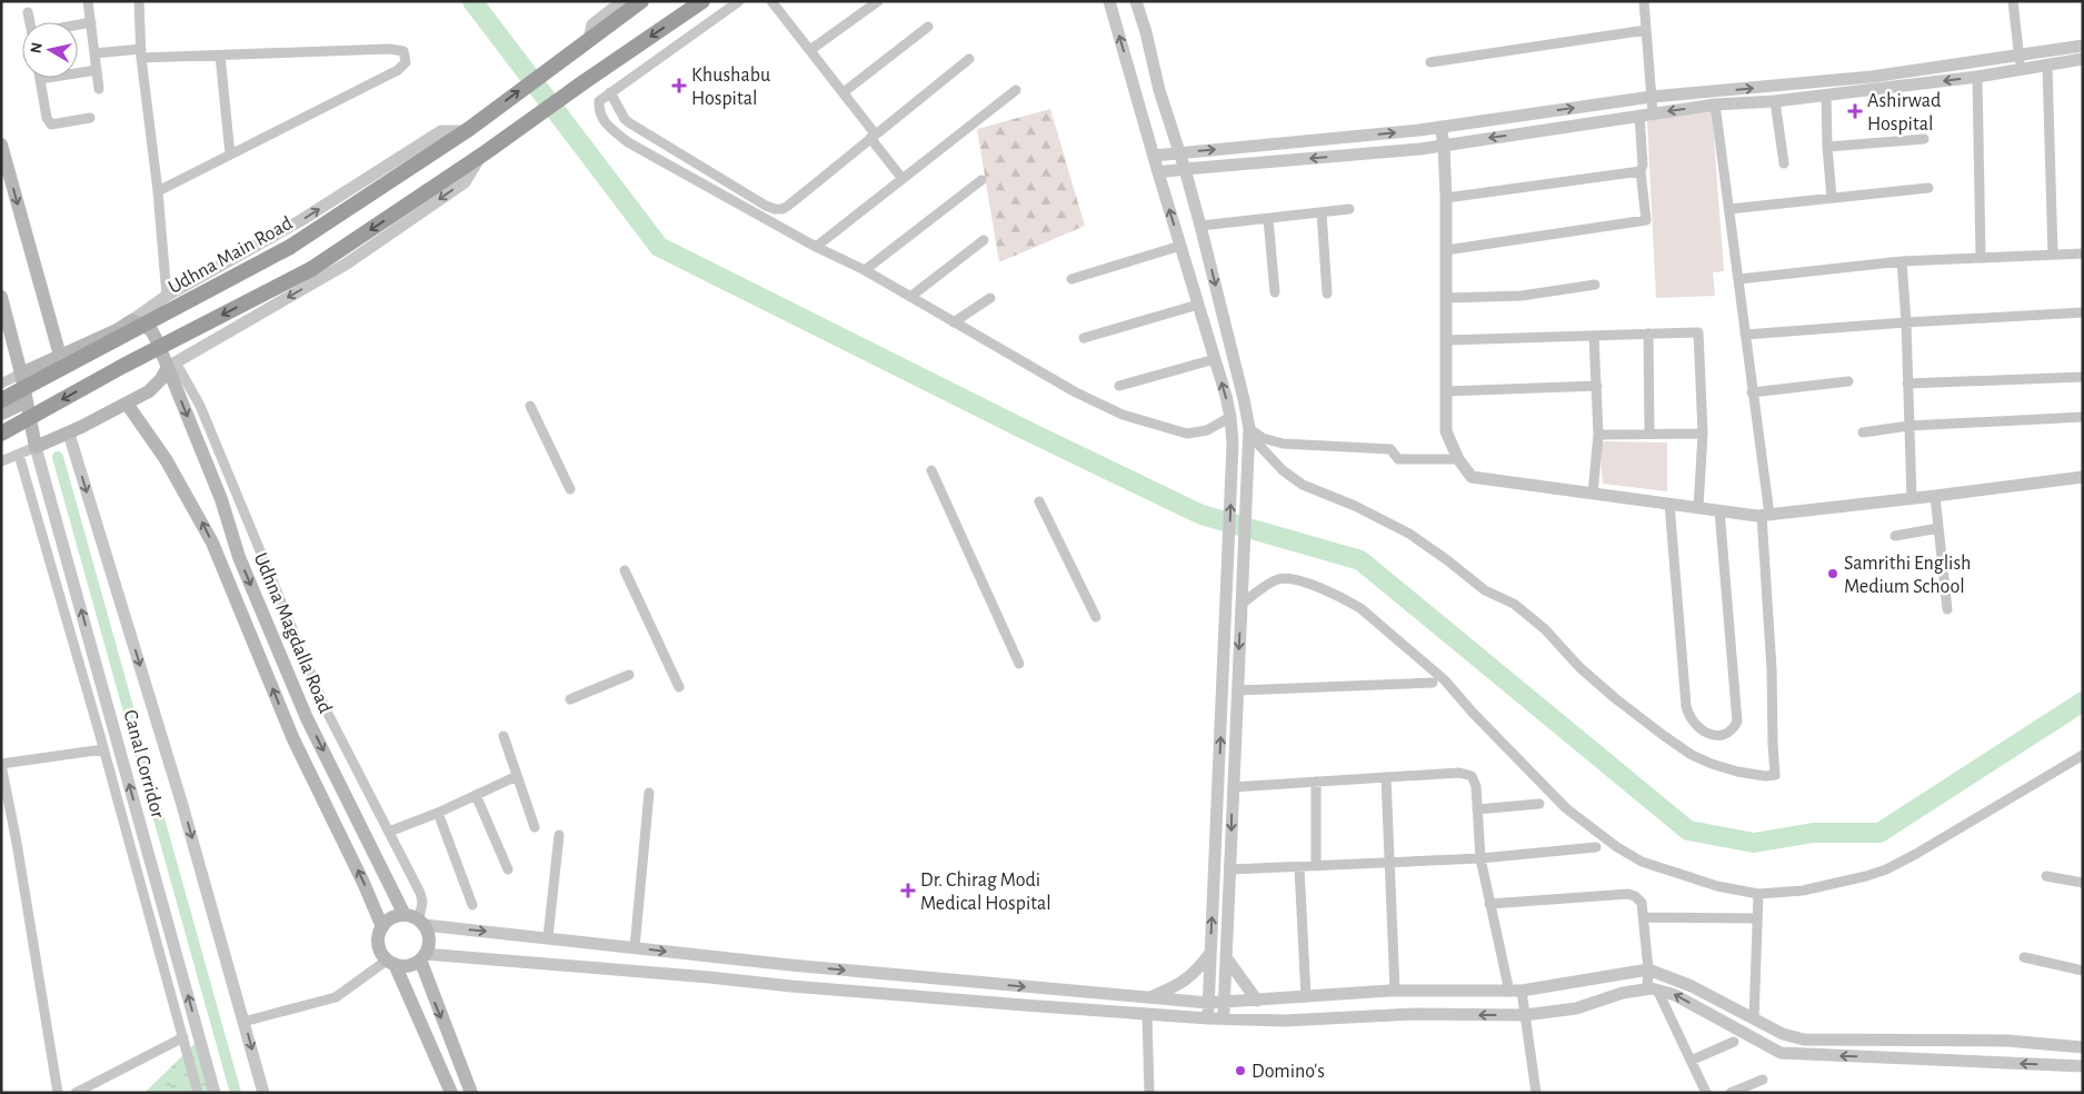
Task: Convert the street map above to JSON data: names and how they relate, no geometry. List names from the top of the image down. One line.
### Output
{"streets":{"highway":["Udhna Main Road"],"main road":["Udhna Magdalla Road"],"street":["Canal Corridor"]},"places":{"health":["Khushabu Hospital","Ashirwad Hospital","Dr. Chirag Modi Medical Hospital"],"other":["Samrithi English Medium School","Domino's"]},"north":"left"}
